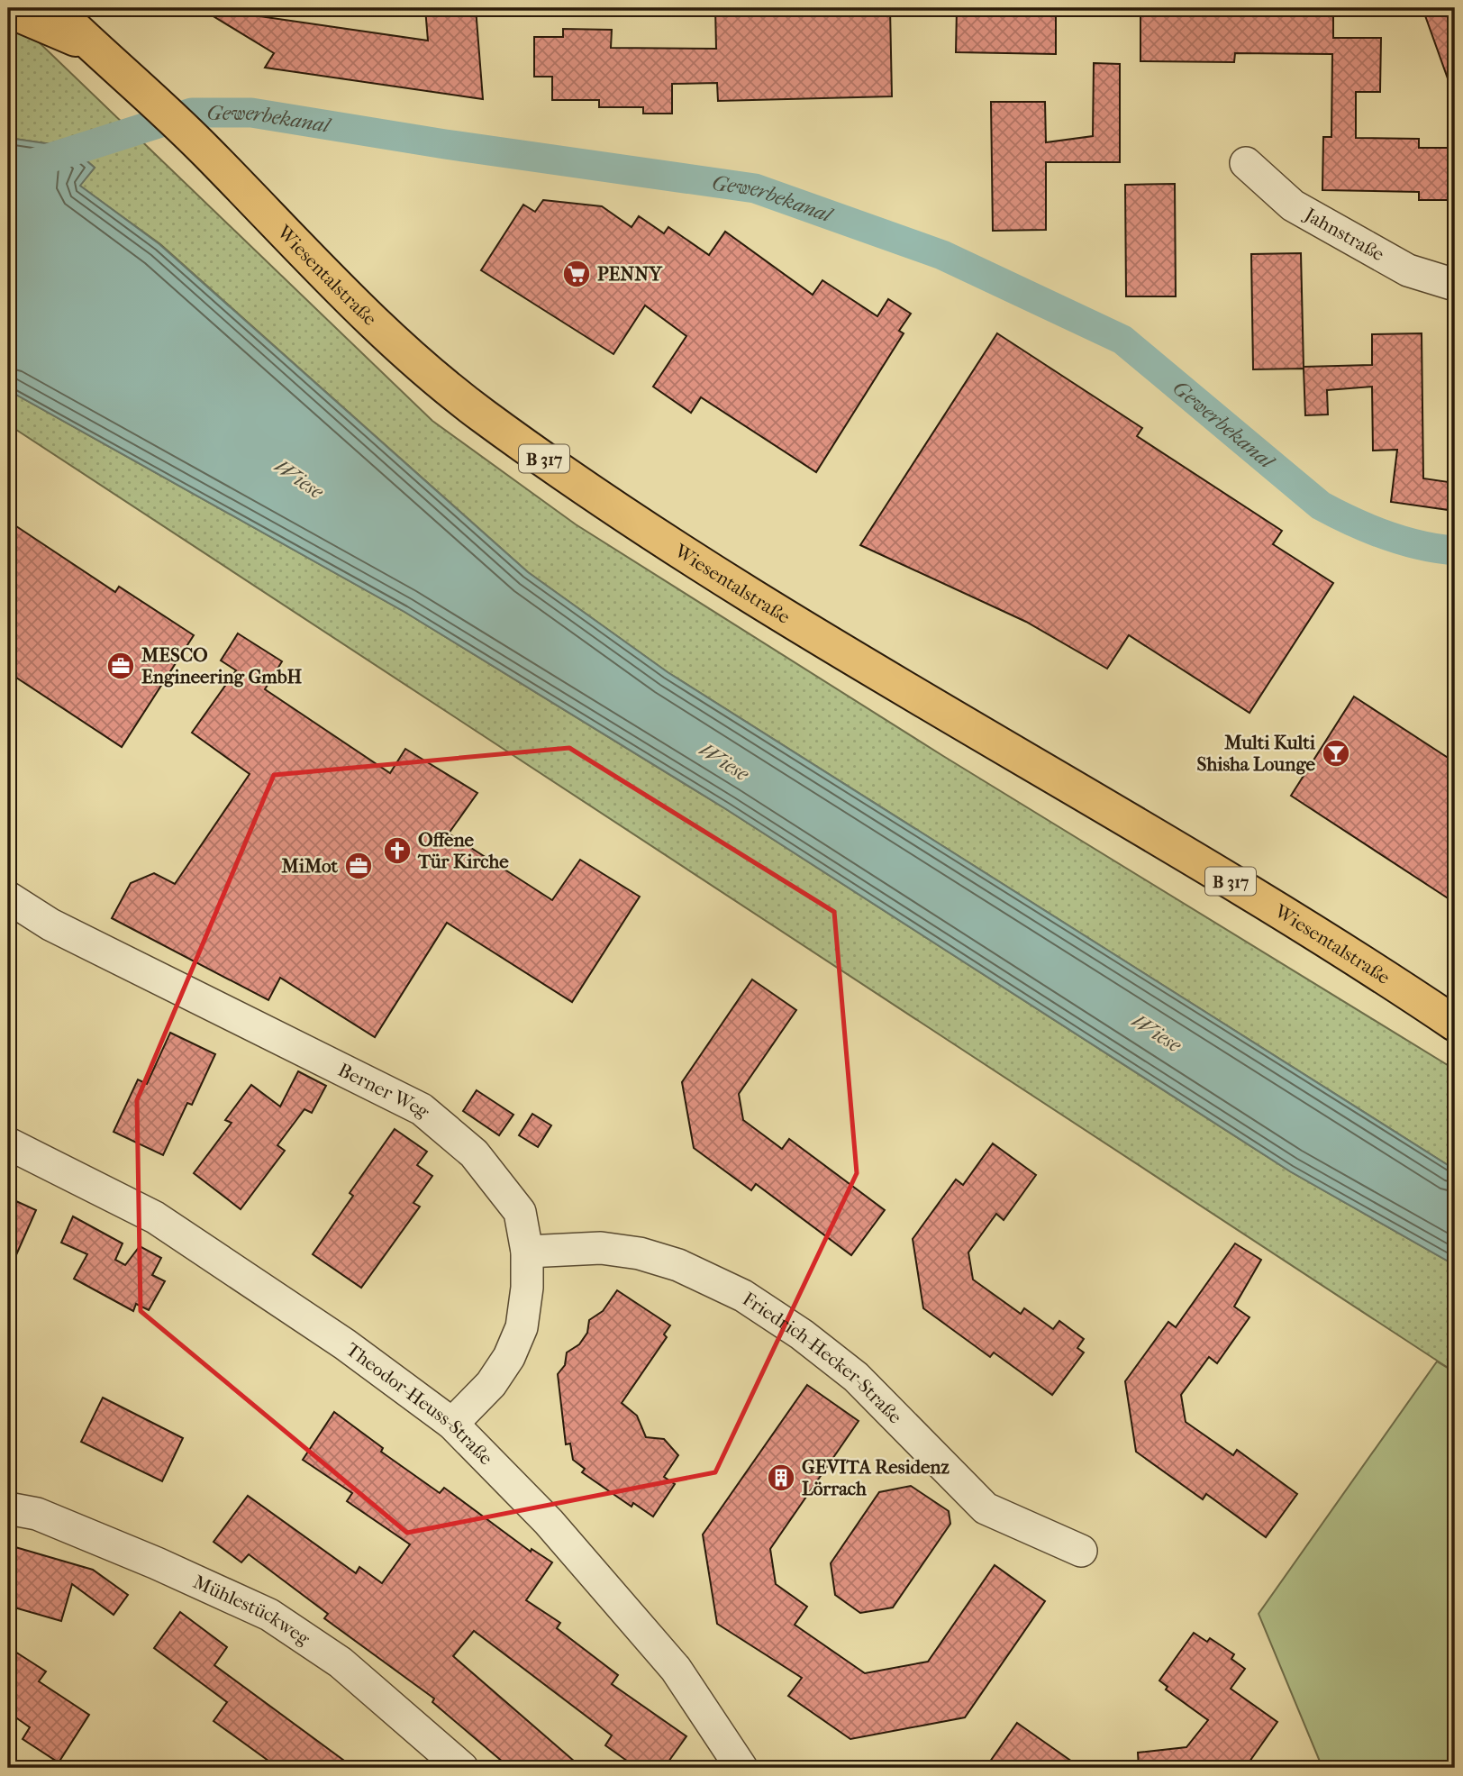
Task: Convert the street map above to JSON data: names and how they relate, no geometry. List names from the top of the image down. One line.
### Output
{"streets":{"main road":["Wiesentalstraße","B 317"],"street":["Jahnstraße","Berner Weg","Friedrich-Hecker-Straße","Theodor-Heuss-Straße","Mühlestückweg"]},"crossings":[["Wiesentalstraße","B 317"],["Berner Weg","Friedrich-Hecker-Straße"],["Berner Weg","Theodor-Heuss-Straße"]],"water":["Gewerbekanal","Wiese"],"places":{"supermarket":["PENNY"],"office":["MESCO Engineering GmbH","MiMot"],"bar":["Multi Kulti Shisha Lounge"],"church":["Offene Tür Kirche"],"building":["GEVITA Residenz Lörrach"]}}
